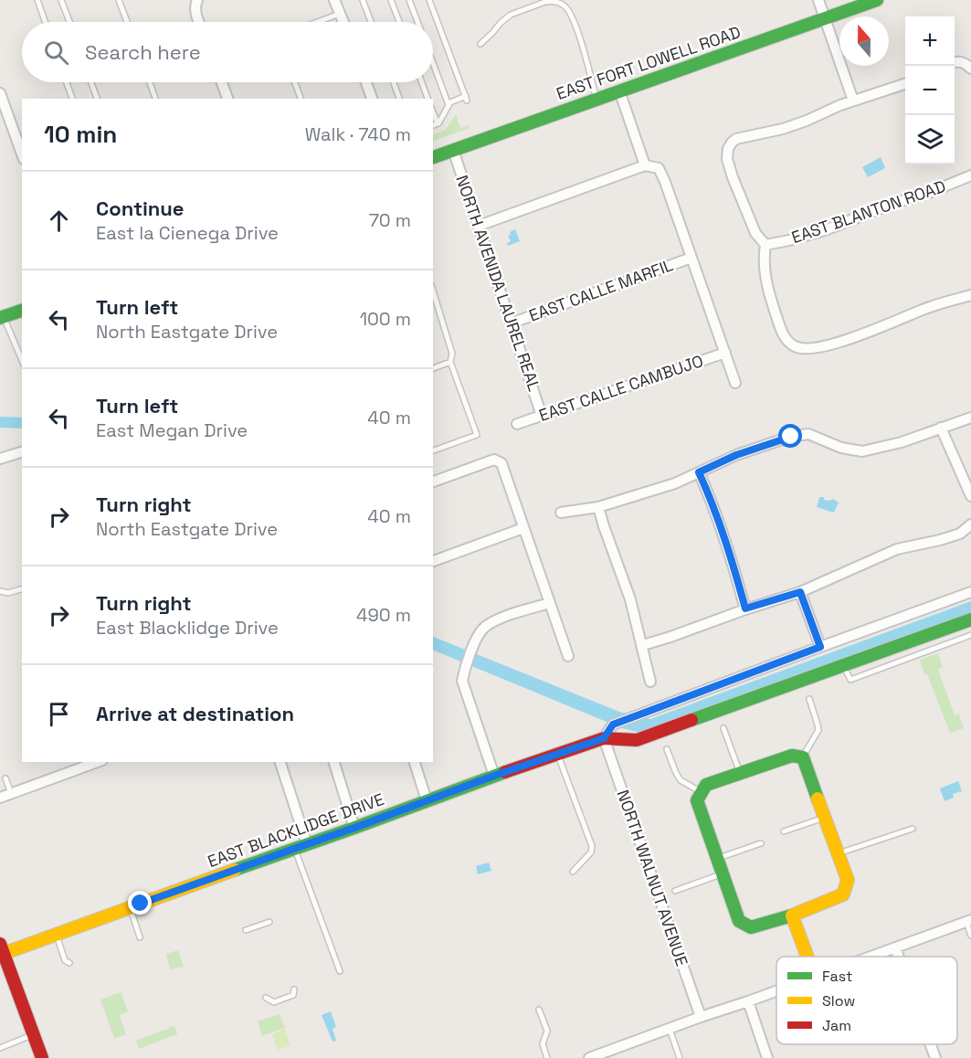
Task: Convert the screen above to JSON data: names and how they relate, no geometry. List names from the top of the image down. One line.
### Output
{"streets":{"street":["EAST FORT LOWELL ROAD","EAST BLANTON ROAD","NORTH AVENIDA LAUREL REAL","EAST CALLE MARFIL","EAST CALLE CAMBUJO","EAST BLACKLIDGE DRIVE","NORTH WALNUT AVENUE"]},"crossings":[["EAST FORT LOWELL ROAD","NORTH AVENIDA LAUREL REAL"],["NORTH AVENIDA LAUREL REAL","EAST CALLE MARFIL"],["NORTH AVENIDA LAUREL REAL","EAST CALLE CAMBUJO"],["EAST BLACKLIDGE DRIVE","NORTH WALNUT AVENUE"]],"legend":["Fast","Slow","Jam"],"north":"top","page":{"map_buttons":["+","−"],"search":"Search here","heading":["10 min","Walk · 740 m"],"list":[["Continue","East la Cienega Drive","70 m"],["Turn left","North Eastgate Drive","100 m"],["Turn left","East Megan Drive","40 m"],["Turn right","North Eastgate Drive","40 m"],["Turn right","East Blacklidge Drive","490 m"],"Arrive at destination"]}}
